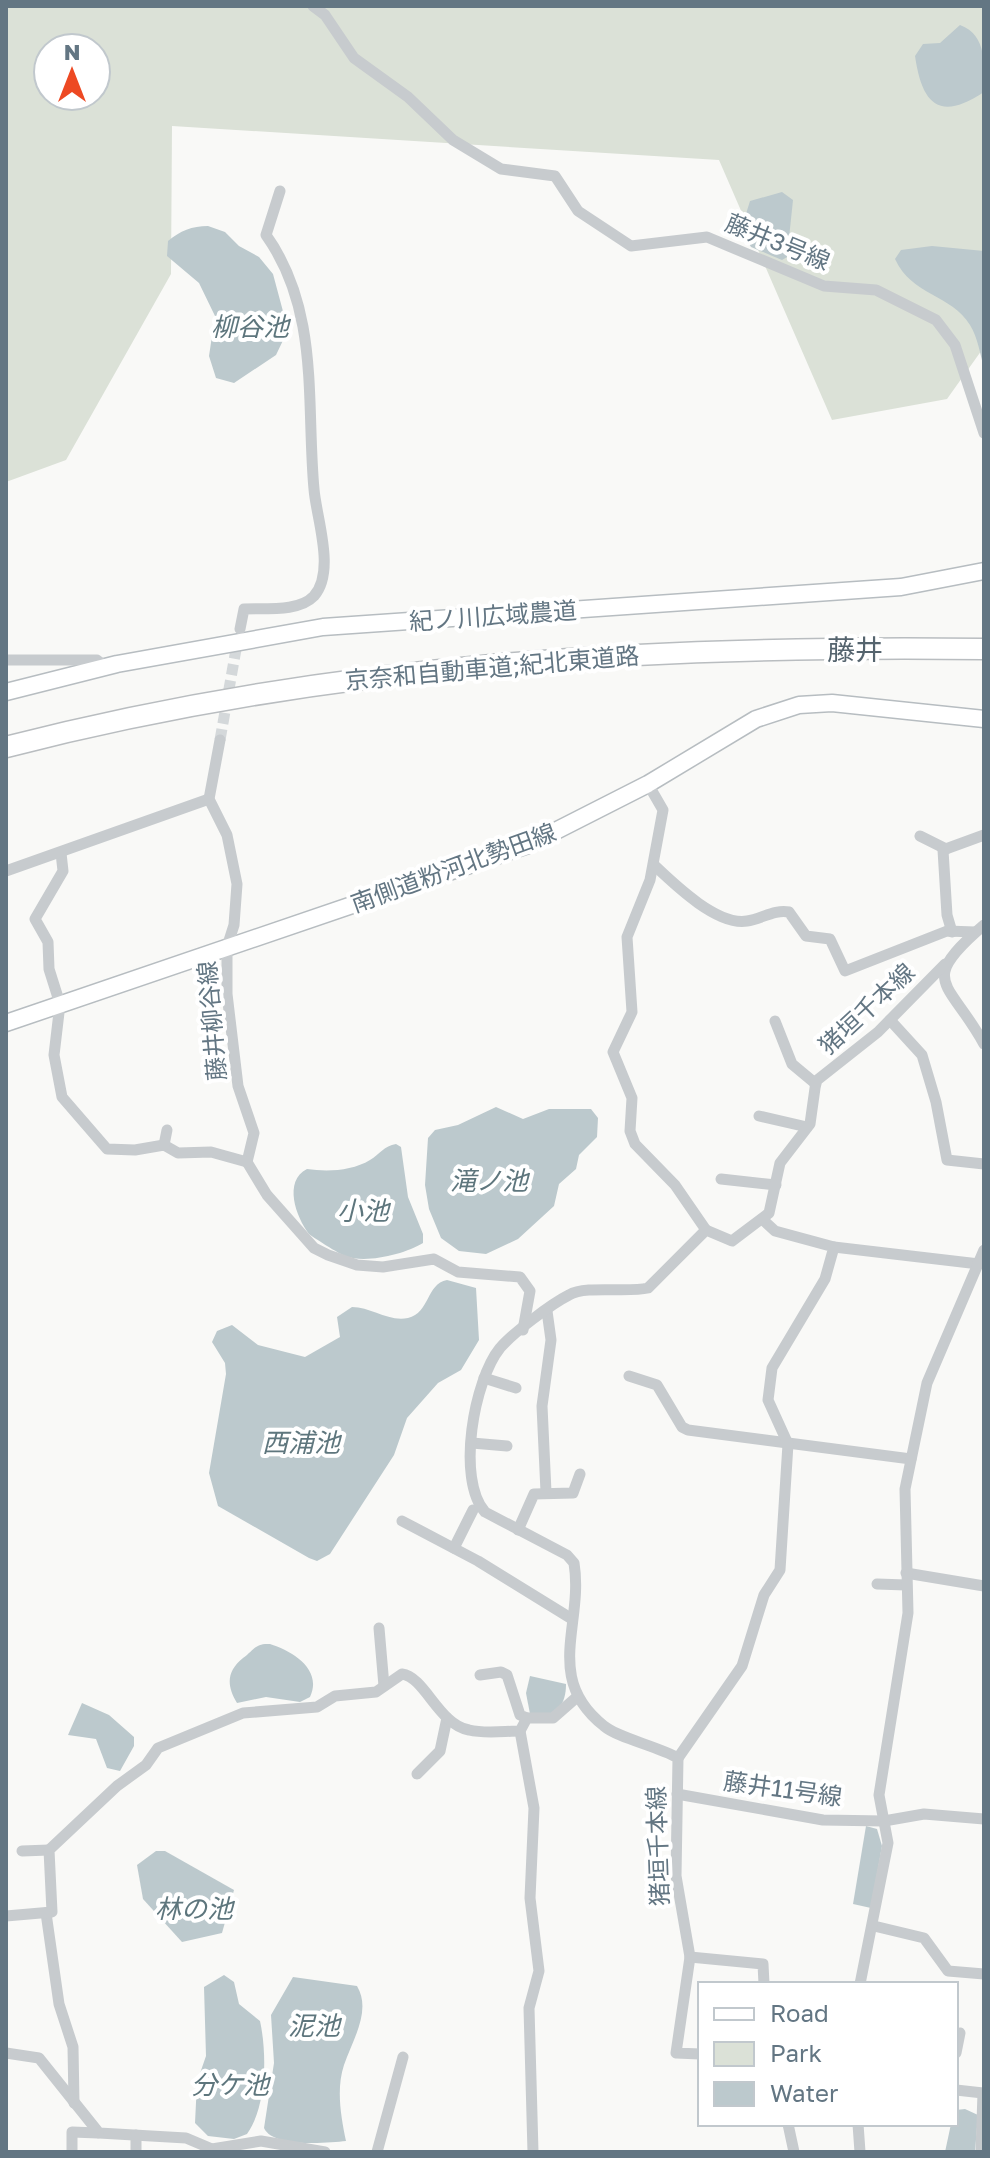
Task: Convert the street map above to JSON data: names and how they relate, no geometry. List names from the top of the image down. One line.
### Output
{"streets":{"highway":["京奈和自動車道;紀北東道路"],"street":["藤井3号線","紀ノ川広域農道","南側道粉河北勢田線","猪垣千本線","藤井柳谷線","藤井11号線"]},"crossings":[["南側道粉河北勢田線","藤井柳谷線"],["猪垣千本線","藤井11号線"]],"districts":["藤井"],"water":["柳谷池","滝ノ池","小池","西浦池","林の池","泥池","分ケ池"],"legend":["Road","Park","Water"],"north":"top"}
